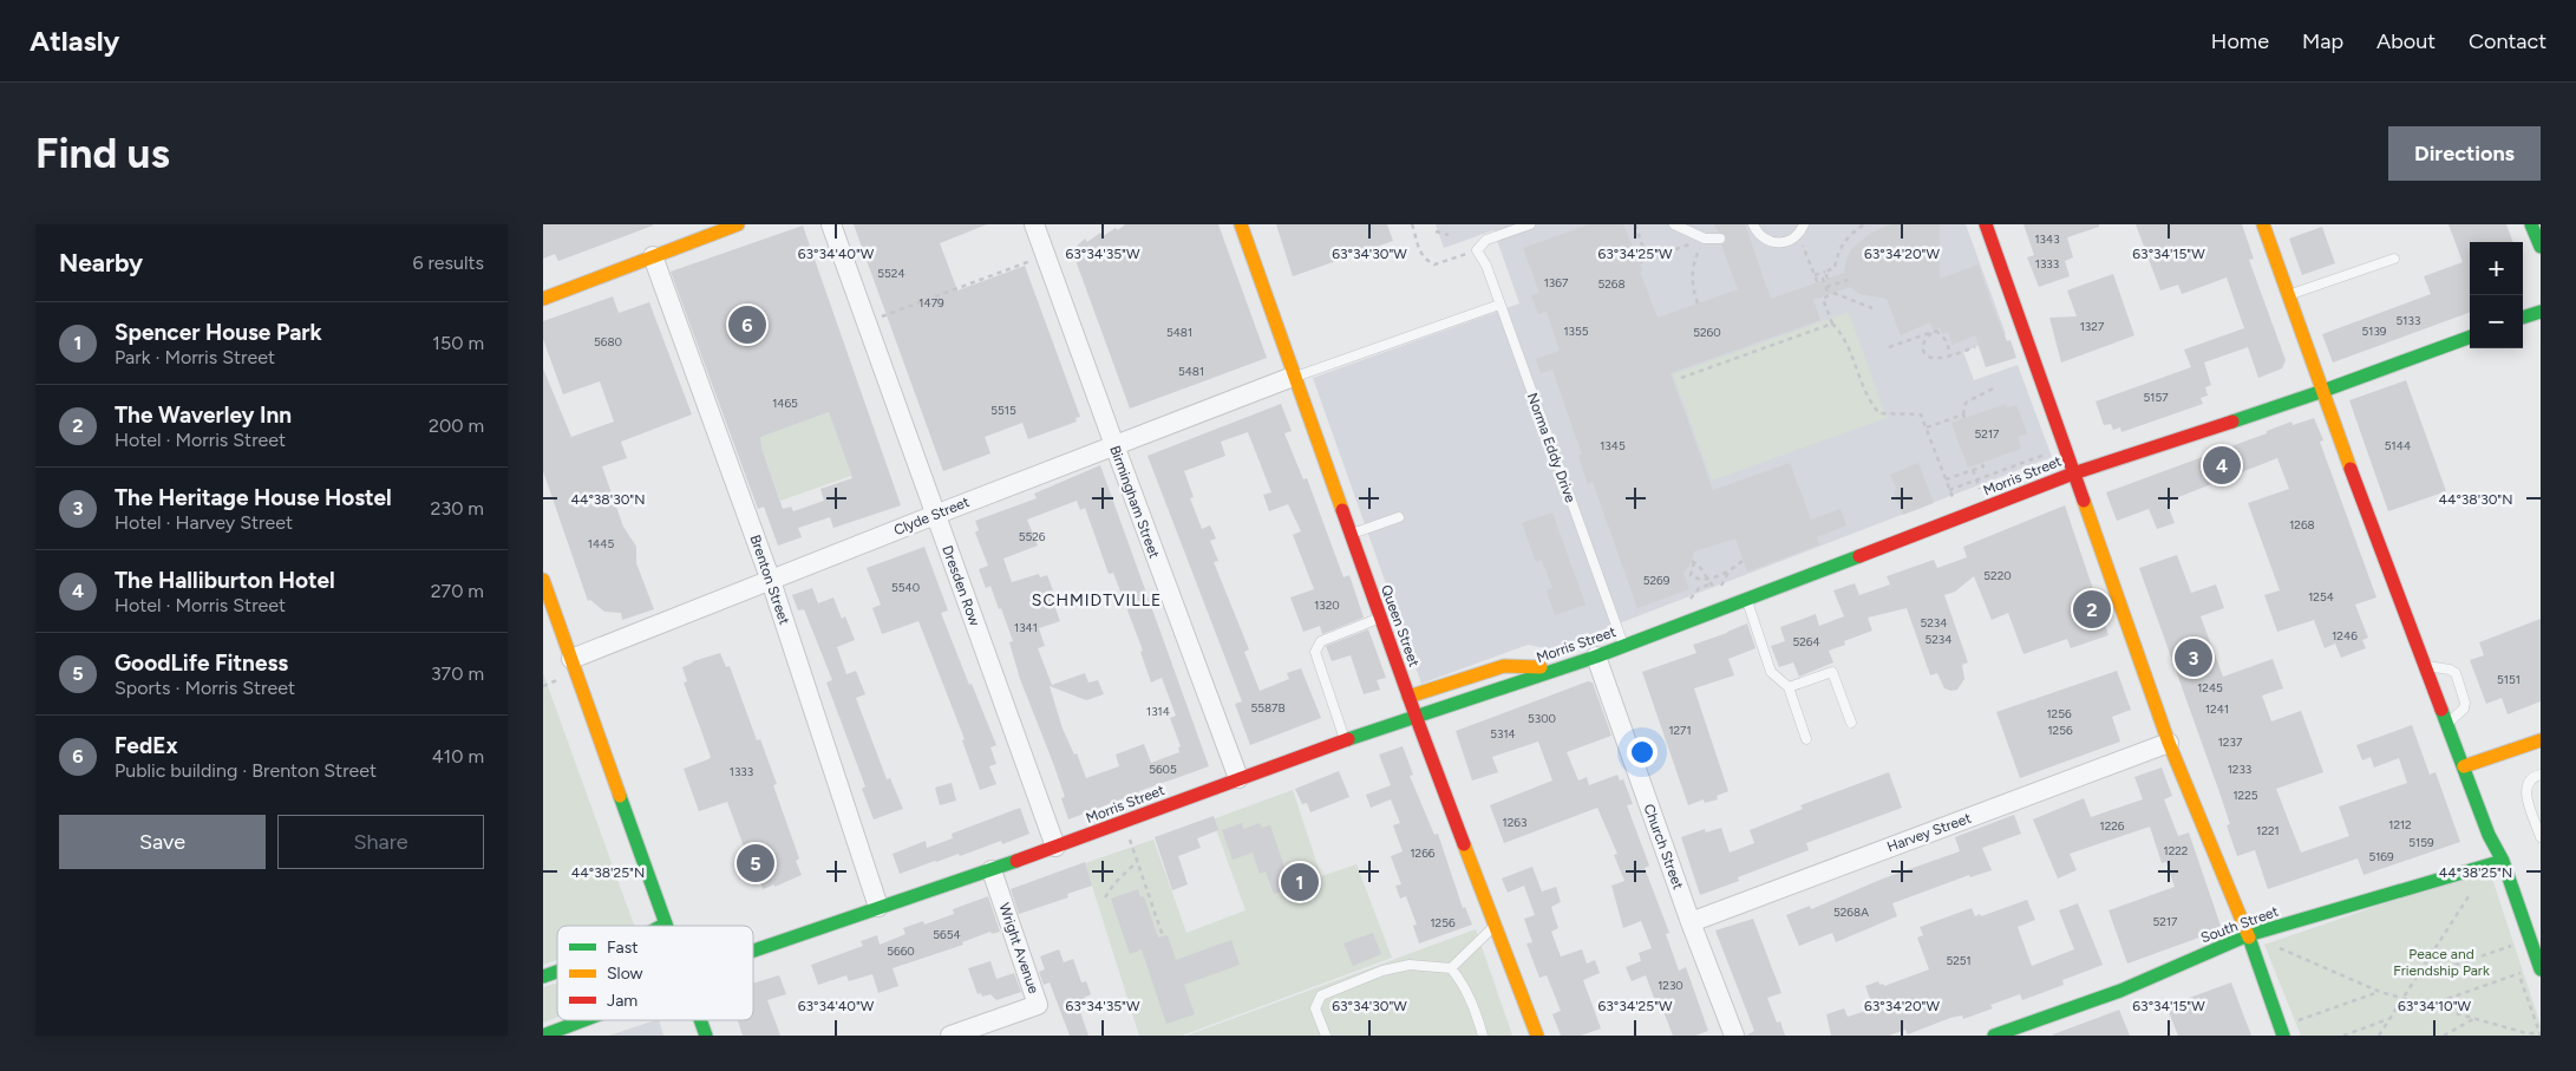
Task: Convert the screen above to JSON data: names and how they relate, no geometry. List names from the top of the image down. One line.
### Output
{"streets":{"street":["Morris Street","Birmingham Street","Clyde Street","Brenton Street","Dresden Row","Queen Street","Harvey Street","Church Street","South Street","Wright Avenue"],"lane":["Norma Eddy Drive"]},"crossings":[["Norma Eddy Drive","Morris Street"],["Morris Street","Birmingham Street"],["Morris Street","Brenton Street"],["Morris Street","Dresden Row"],["Morris Street","Queen Street"],["Morris Street","Church Street"],["Morris Street","Wright Avenue"],["Birmingham Street","Clyde Street"],["Clyde Street","Brenton Street"],["Clyde Street","Dresden Row"],["Clyde Street","Queen Street"],["Harvey Street","Church Street"]],"districts":["SCHMIDTVILLE"],"parks":["Peace and Friendship Park"],"house_numbers":["1343","1333","5524","1367","5268","1479","5133","1327","1355","5139","5481","5260","5680","5481","5157","1465","5515","5217","1345","5144","1268","5526","1445","5220","5269","5540","1254","1320","5234","1341","1246","5234","5264","5151","1245","5587B","1241","1314","1256","5300","1271","1256","5314","1237","5605","1233","1333","1225","1263","1212","1226","1221","5159","1222","1266","5169","5268A","5217","1256","5654","5660","5251","1230"],"legend":["Fast","Slow","Jam"],"page":{"header":"Atlasly","nav":["Home","Map","About","Contact"],"buttons":["Directions",["Save","Share"]],"title":"Find us","heading":["Nearby","6 results"],"map_buttons":["+","−"],"list":[{"mark":"1","name":"Spencer House Park","note":"Park · Morris Street","value":"150 m"},{"mark":"2","name":"The Waverley Inn","note":"Hotel · Morris Street","value":"200 m"},{"mark":"3","name":"The Heritage House Hostel","note":"Hotel · Harvey Street","value":"230 m"},{"mark":"4","name":"The Halliburton Hotel","note":"Hotel · Morris Street","value":"270 m"},{"mark":"5","name":"GoodLife Fitness","note":"Sports · Morris Street","value":"370 m"},{"mark":"6","name":"FedEx","note":"Public building · Brenton Street","value":"410 m"}],"pins":["6","4","2","3","5","1"]},"coordinates":["63°34'40\"W","63°34'35\"W","63°34'30\"W","63°34'25\"W","63°34'20\"W","63°34'15\"W","44°38'30\"N","44°38'25\"N","63°34'10\"W"]}
